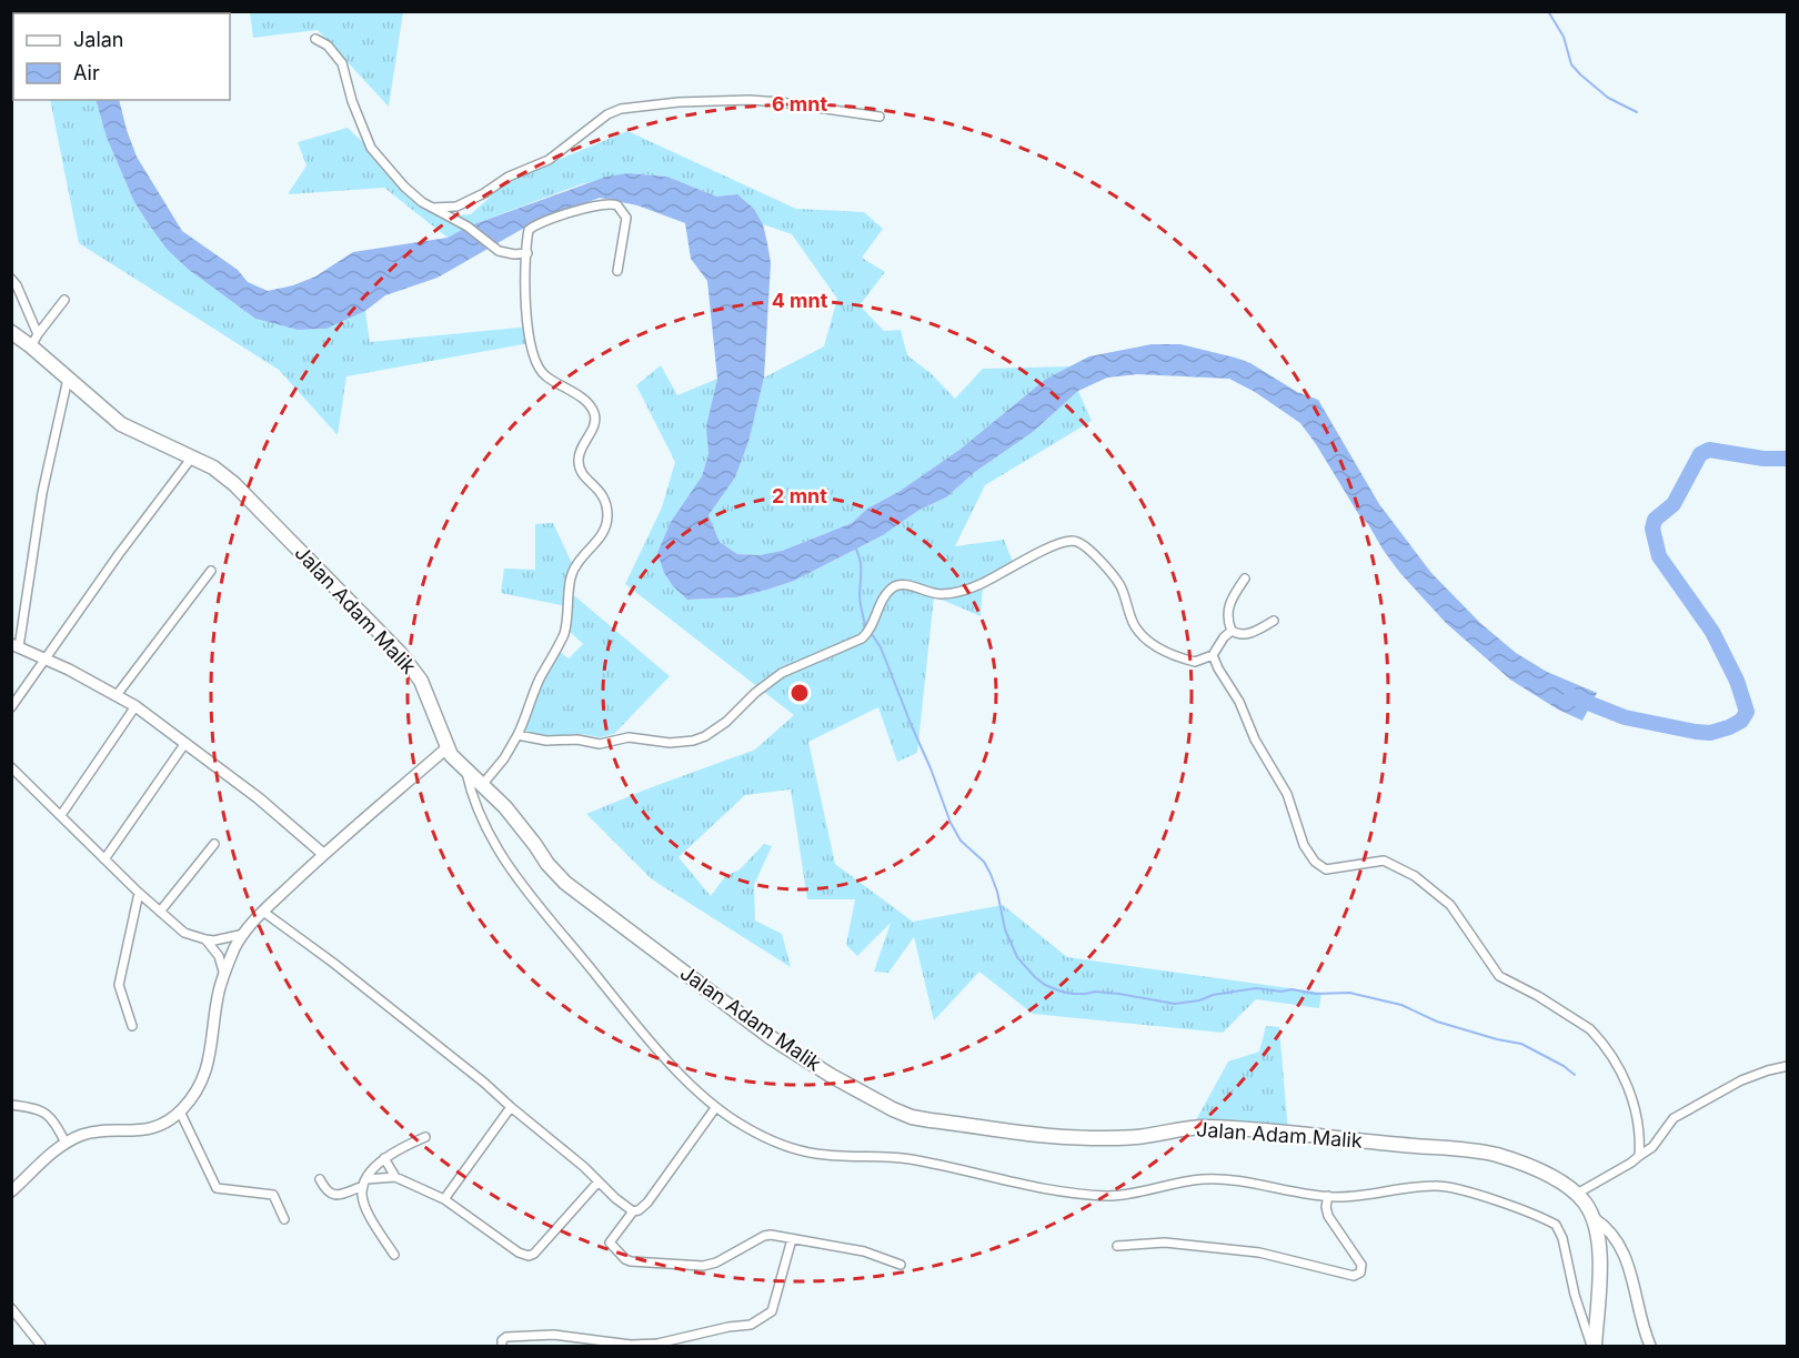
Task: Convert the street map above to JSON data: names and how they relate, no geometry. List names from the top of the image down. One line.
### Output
{"streets":{"highway":["Jalan Adam Malik"]},"legend":["Jalan","Air"],"rings":["6 mnt","4 mnt","2 mnt"]}
